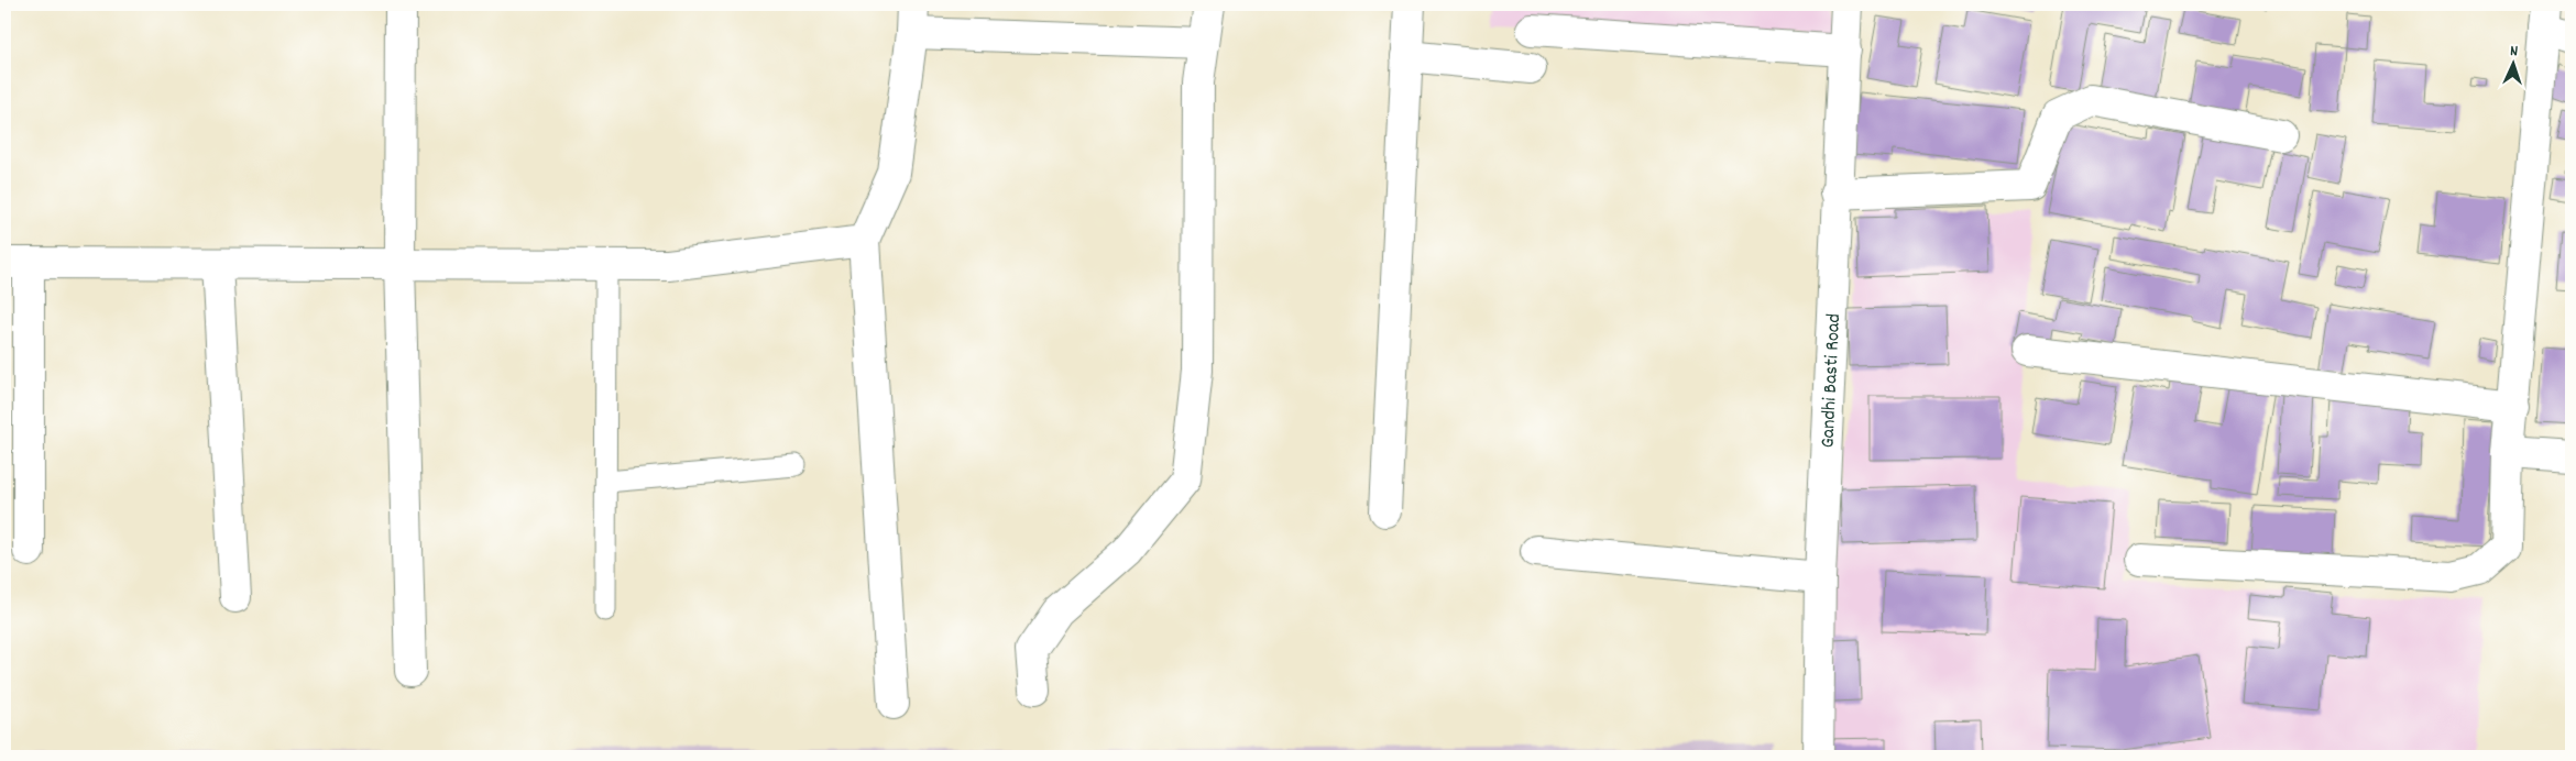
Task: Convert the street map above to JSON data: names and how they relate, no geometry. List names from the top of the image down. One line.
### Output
{"streets":{"street":["Gandhi Basti Road"]},"north":"top"}
